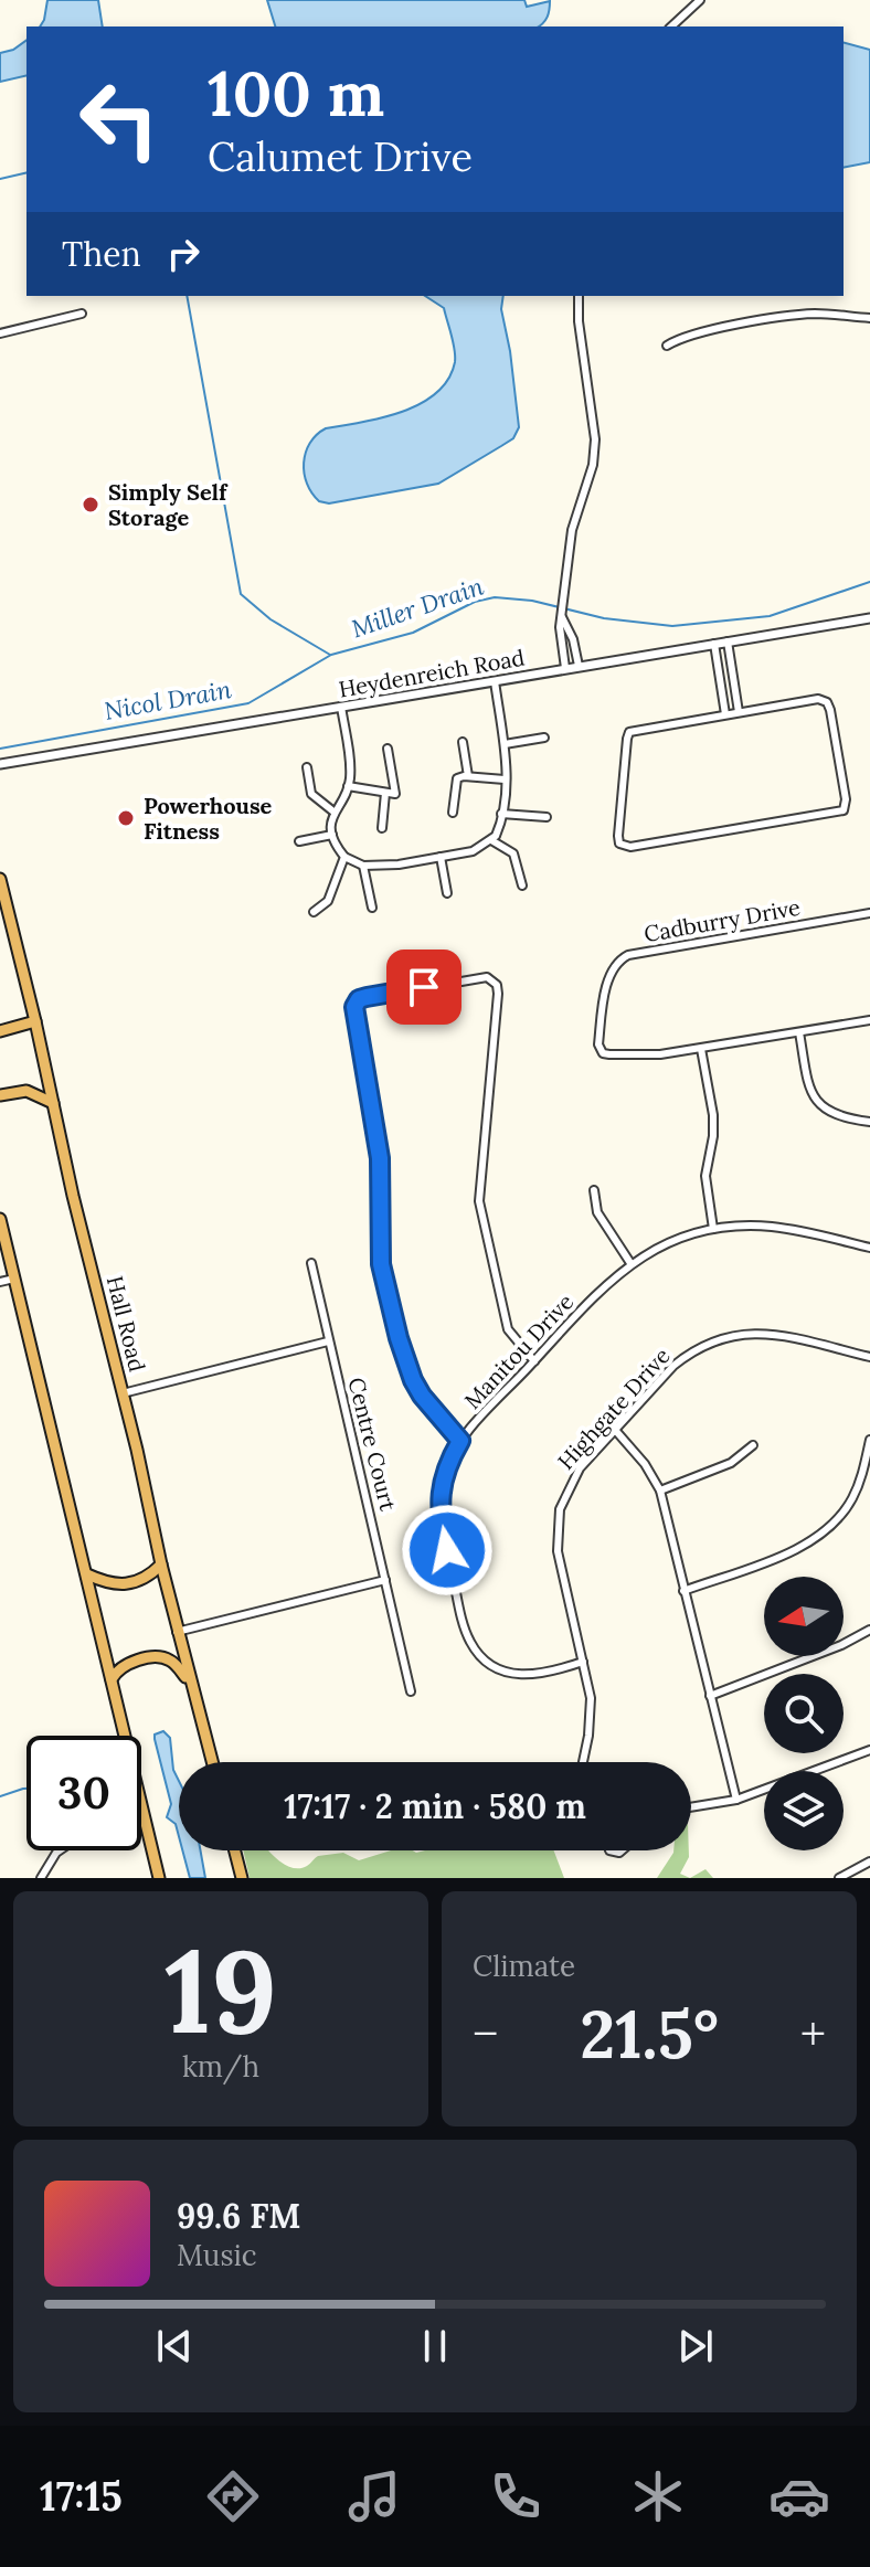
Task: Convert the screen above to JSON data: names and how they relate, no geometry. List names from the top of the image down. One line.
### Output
{"streets":{"highway":["Hall Road"],"street":["Heydenreich Road","Cadburry Drive","Manitou Drive","Highgate Drive","Centre Court"]},"crossings":[["Manitou Drive","Highgate Drive"]],"water":["Miller Drain","Nicol Drain"],"places":["Simply Self Storage","Powerhouse Fitness"],"north":"left","page":{"turn":["100 m","Calumet Drive"],"then":"Then","limit":"30","trip":"17:17 · 2 min · 580 m","tile":[["19","km/h"],"Climate"],"heat":["−","21.5°","+"],"song":["99.6 FM","Music"],"tabs":"17:15"}}
